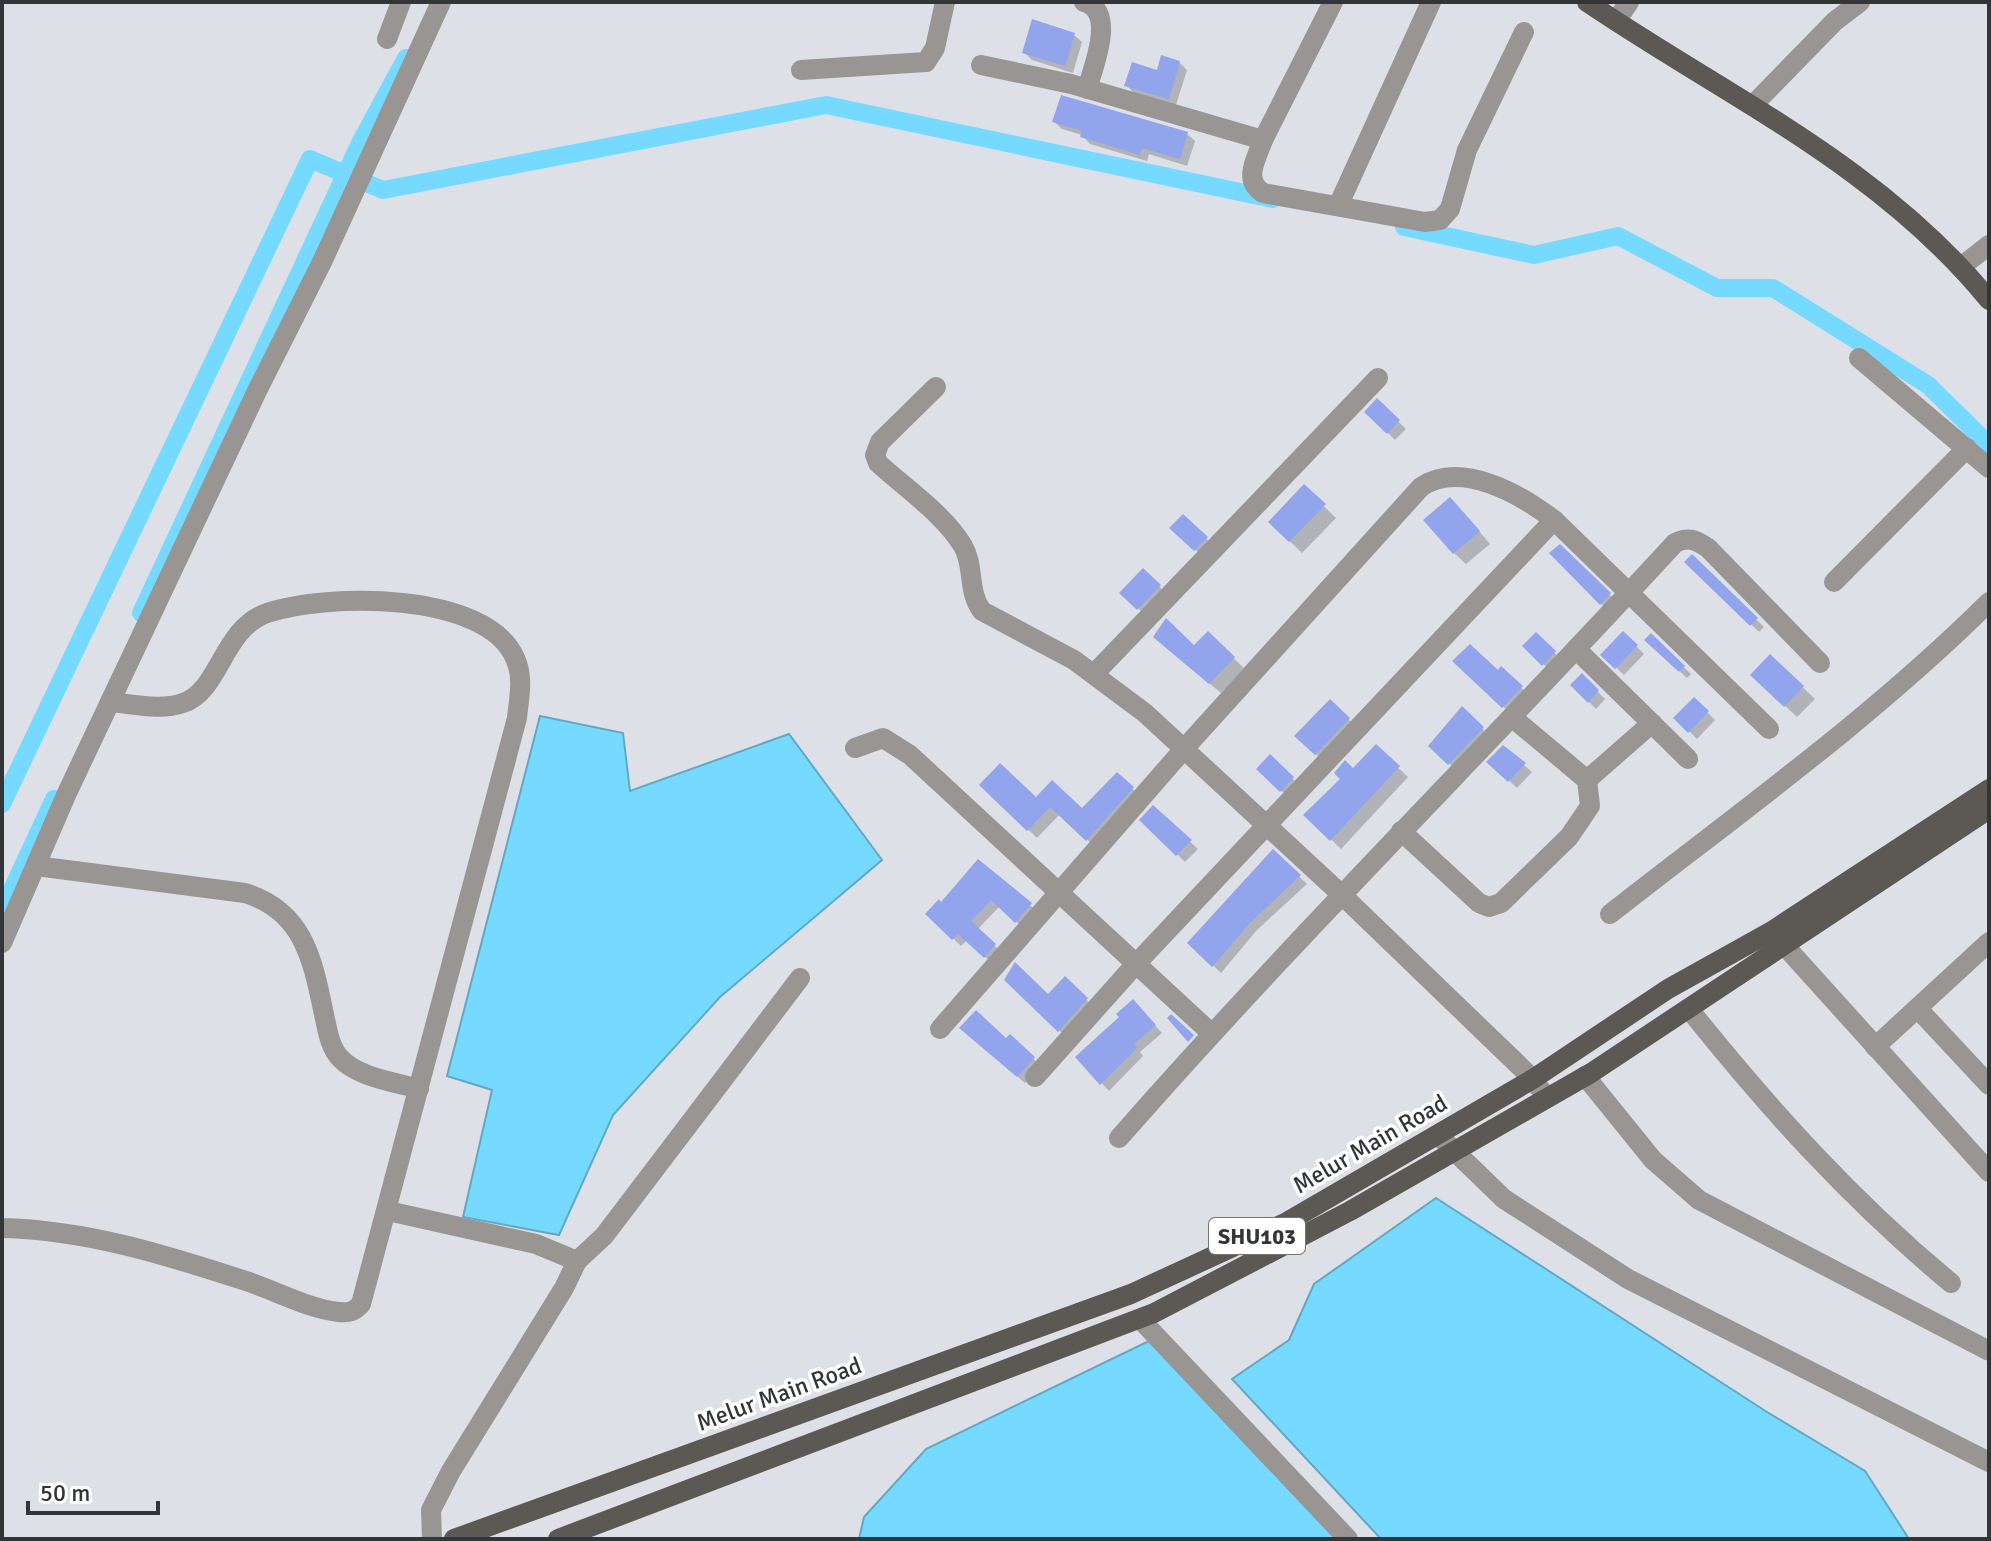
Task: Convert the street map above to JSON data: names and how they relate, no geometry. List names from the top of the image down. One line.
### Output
{"streets":{"main road":["Melur Main Road","SHU103"]},"scale_bar":"50 m"}
